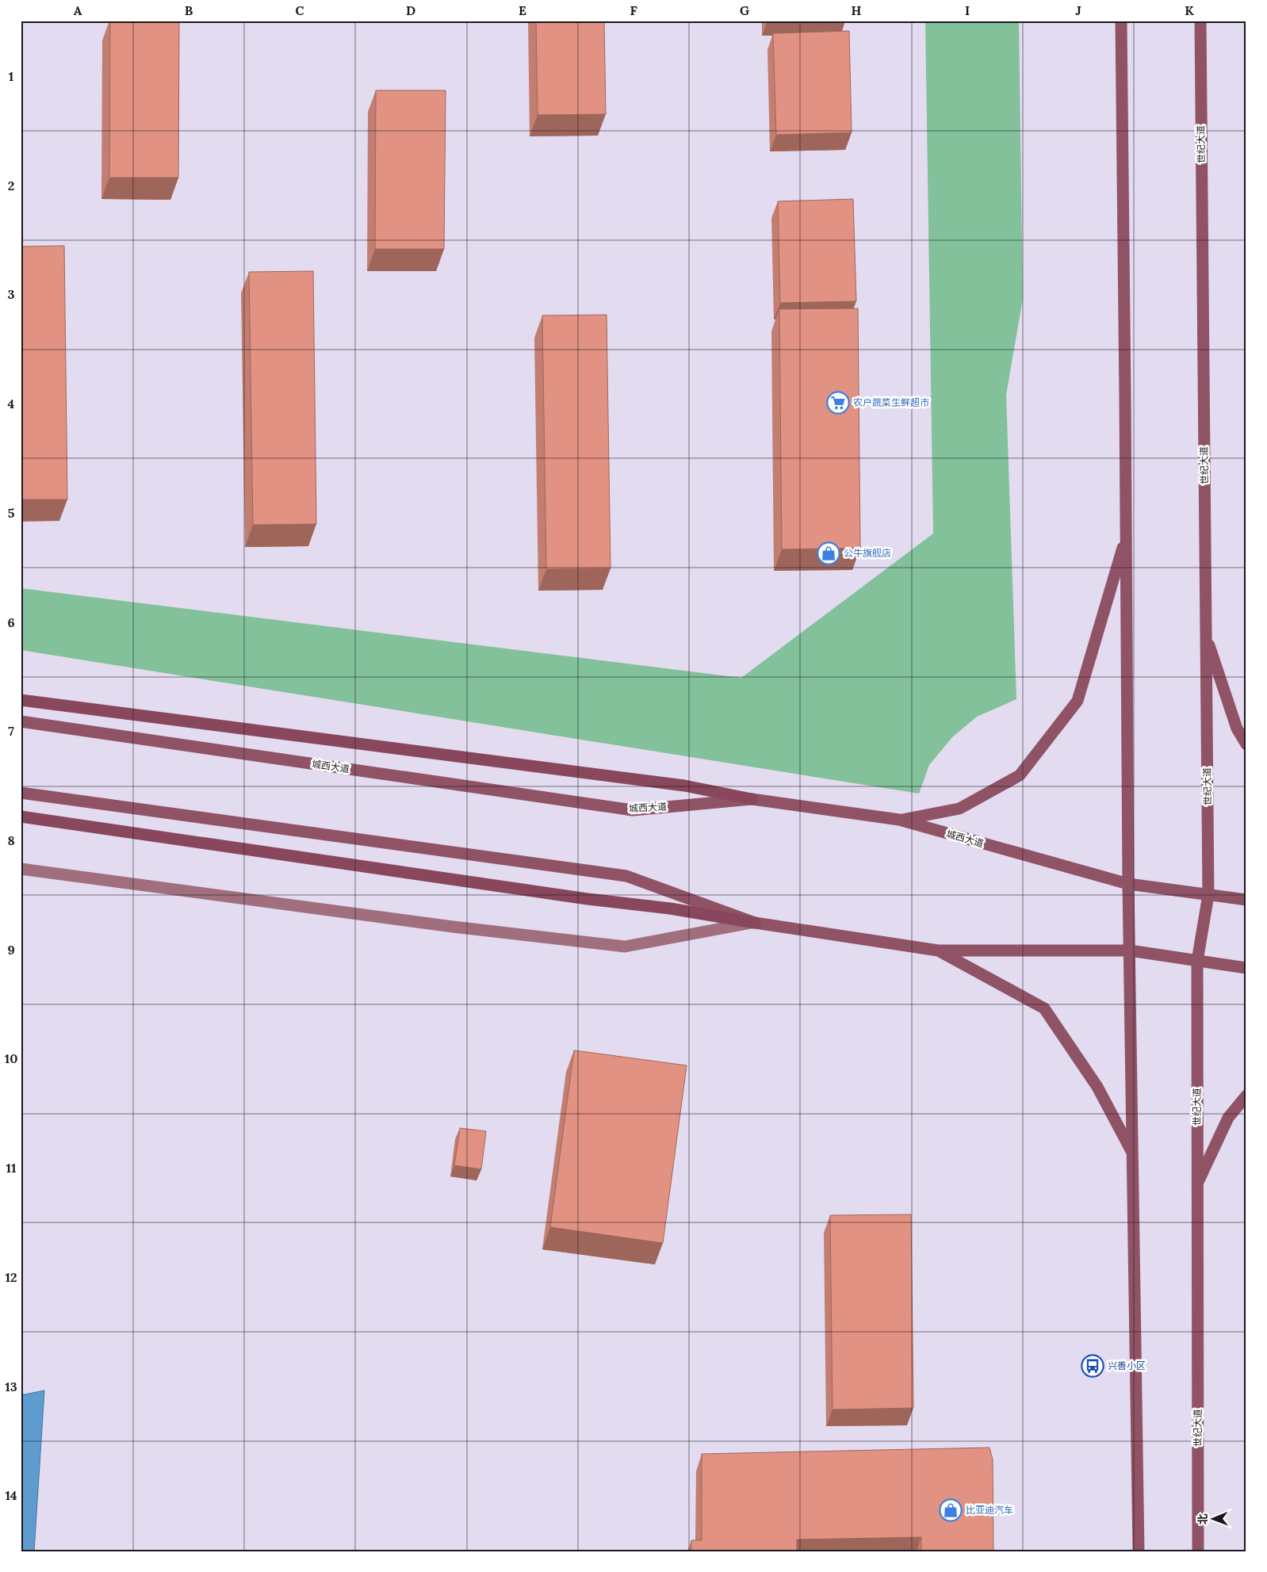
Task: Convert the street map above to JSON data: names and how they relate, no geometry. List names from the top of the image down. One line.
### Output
{"streets":{"main road":["世纪大道","城西大道"]},"crossings":[["世纪大道","城西大道"]],"places":{"supermarket":["农户蔬菜生鲜超市"],"shop":["公牛旗舰店","比亚迪汽车"],"bus stop":["兴善小区"]},"north":"left","grid":{"columns":["A","B","C","D","E","F","G","H","I","J","K"],"rows":["1","2","3","4","5","6","7","8","9","10","11","12","13","14"]}}
